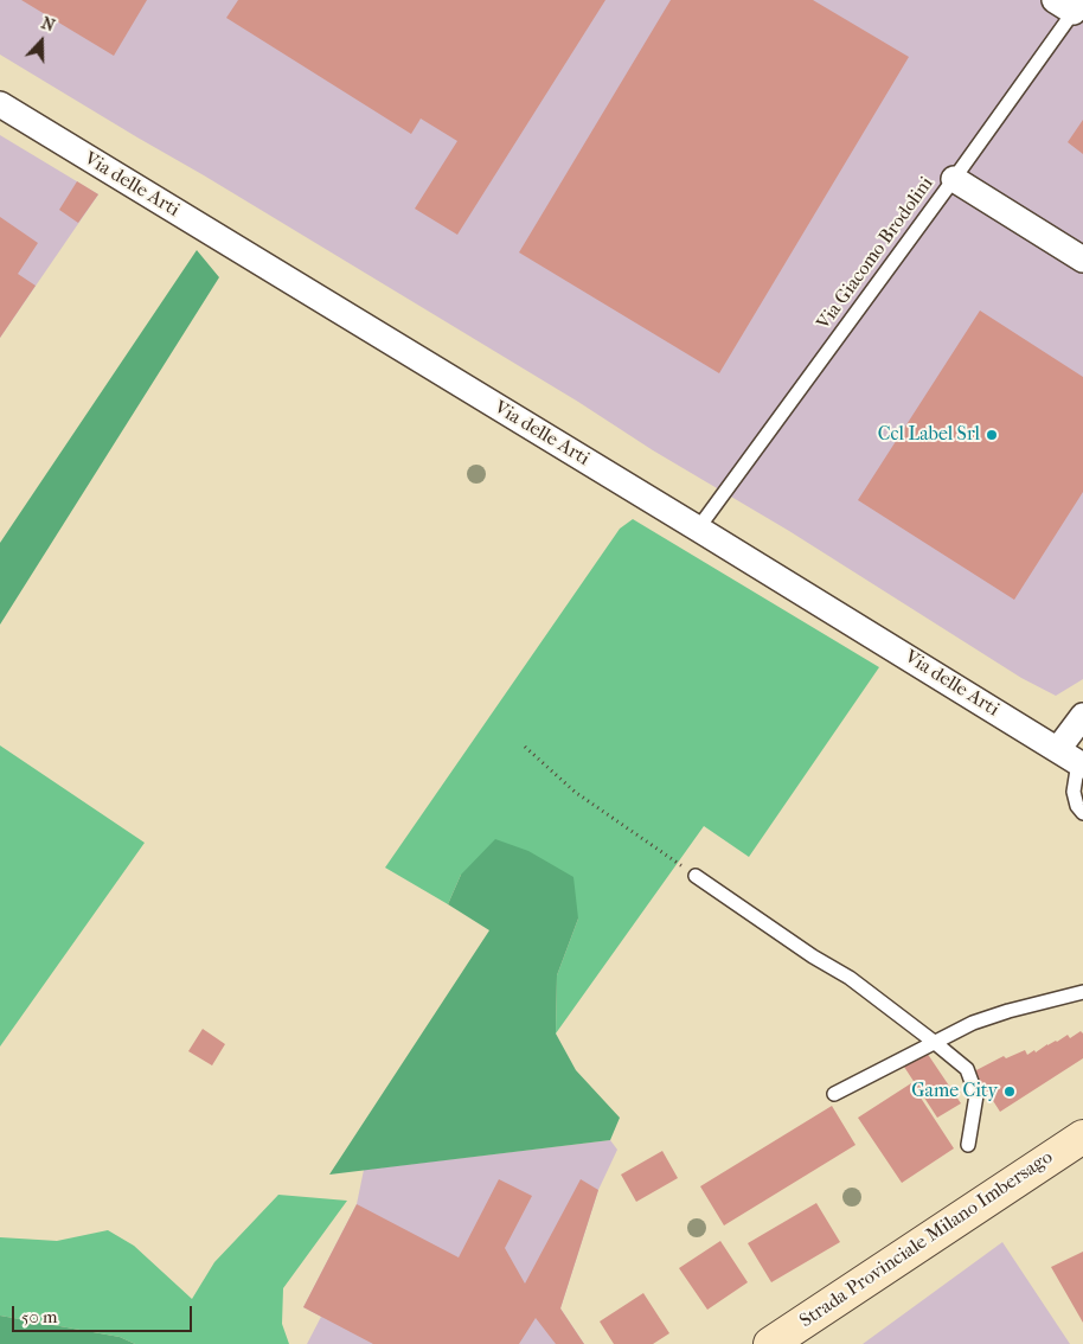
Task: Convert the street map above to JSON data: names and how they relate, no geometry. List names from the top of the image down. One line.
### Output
{"streets":{"main road":["Strada Provinciale Milano Imbersago"],"street":["Via delle Arti"],"lane":["Via Giacomo Brodolini"]},"crossings":[["Via delle Arti","Via Giacomo Brodolini"]],"places":["Ccl Label Srl","Game City"],"scale_bar":"50 m","north":"top"}
